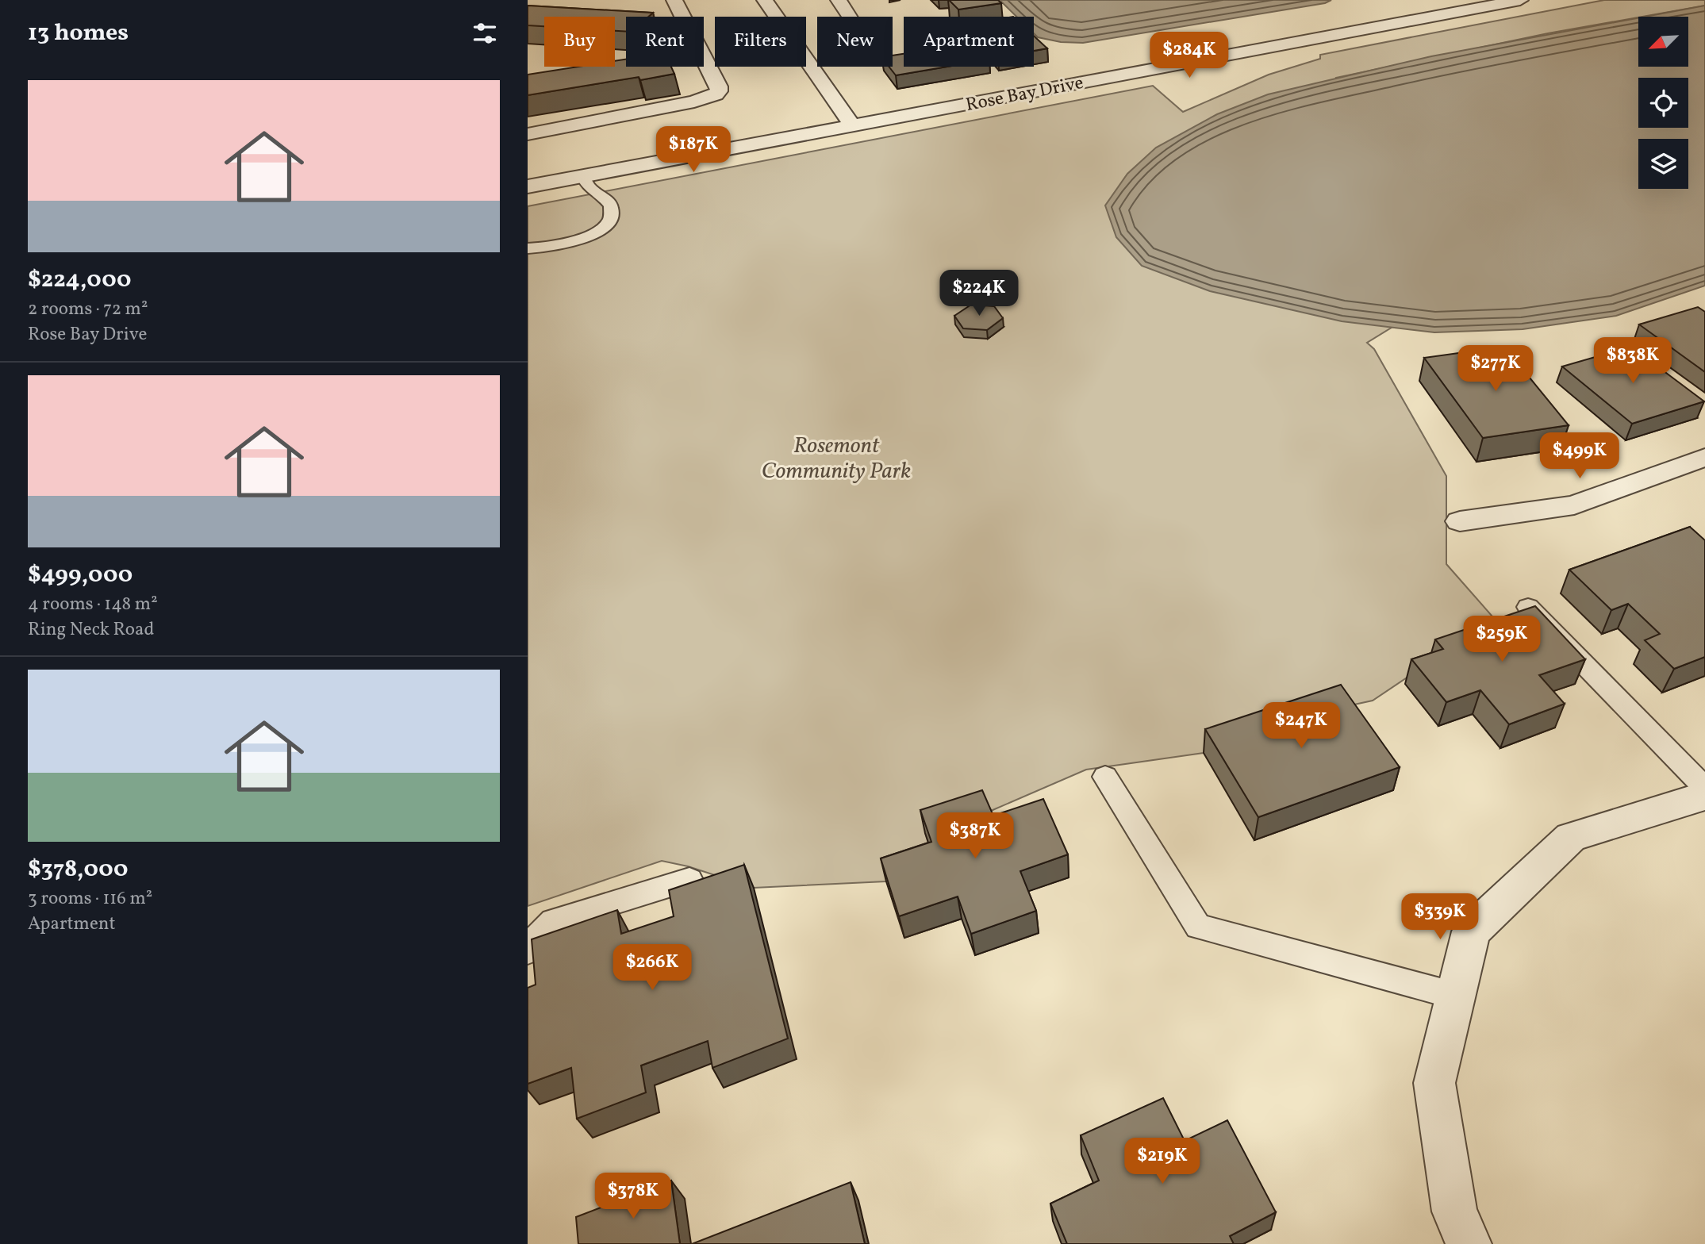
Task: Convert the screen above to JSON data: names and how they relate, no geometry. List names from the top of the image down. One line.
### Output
{"streets":{"street":["Rose Bay Drive"]},"parks":["Rosemont Community Park"],"north":"bottom left","page":{"heading":"13 homes","chip":["Buy","Rent","Filters","New","Apartment"],"price":["$284K","$187K","$224K","$838K","$277K","$499K","$259K","$247K","$387K","$339K","$266K","$219K","$378K"],"list":[{"name":"$224,000","note":"2 rooms · 72 m² · Rose Bay Drive"},{"name":"$499,000","note":"4 rooms · 148 m² · Ring Neck Road"},{"name":"$378,000","note":"3 rooms · 116 m² · Apartment"}]}}
